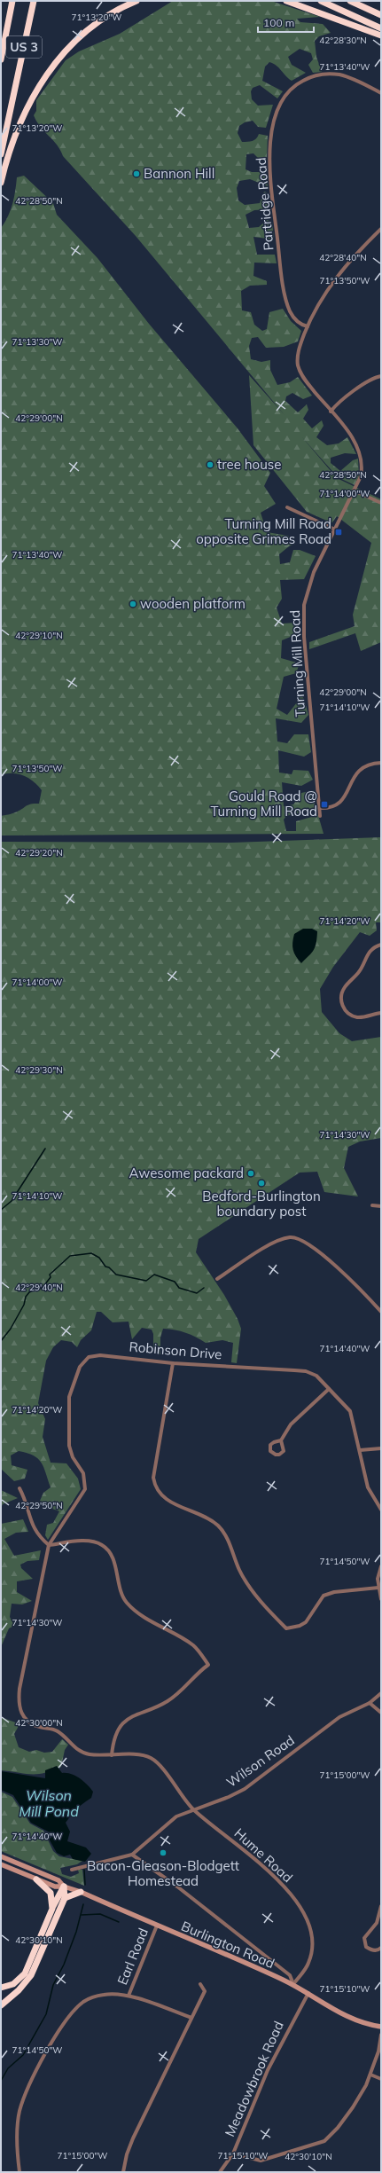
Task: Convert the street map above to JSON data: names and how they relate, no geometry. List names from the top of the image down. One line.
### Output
{"streets":{"highway":["US 3"],"main road":["Burlington Road"],"street":["Partridge Road","Turning Mill Road","Robinson Drive","Wilson Road","Hume Road","Earl Road","Meadowbrook Road"]},"crossings":[["Partridge Road","Turning Mill Road"],["Robinson Drive","Hume Road"],["Wilson Road","Hume Road"],["Hume Road","Burlington Road"],["Burlington Road","Earl Road"],["Burlington Road","Meadowbrook Road"]],"water":["Wilson Mill Pond"],"places":{"other":["Bannon Hill","tree house","wooden platform","Awesome packard","Bedford-Burlington boundary post","Bacon-Gleason-Blodgett Homestead"],"transit":["Turning Mill Road opposite Grimes Road","Gould Road @ Turning Mill Road"]},"scale_bar":"100 m","coordinates":["71°13'20\"W","42°28'30\"N","71°13'40\"W","42°28'50\"N","42°28'40\"N","71°13'50\"W","71°13'30\"W","42°29'00\"N","71°14'00\"W","42°29'10\"N","71°14'10\"W","42°29'20\"N","71°14'20\"W","42°29'30\"N","71°14'30\"W","42°29'40\"N","71°14'40\"W","42°29'50\"N","71°14'50\"W","42°30'00\"N","71°15'00\"W","42°30'10\"N","71°15'10\"W"]}
